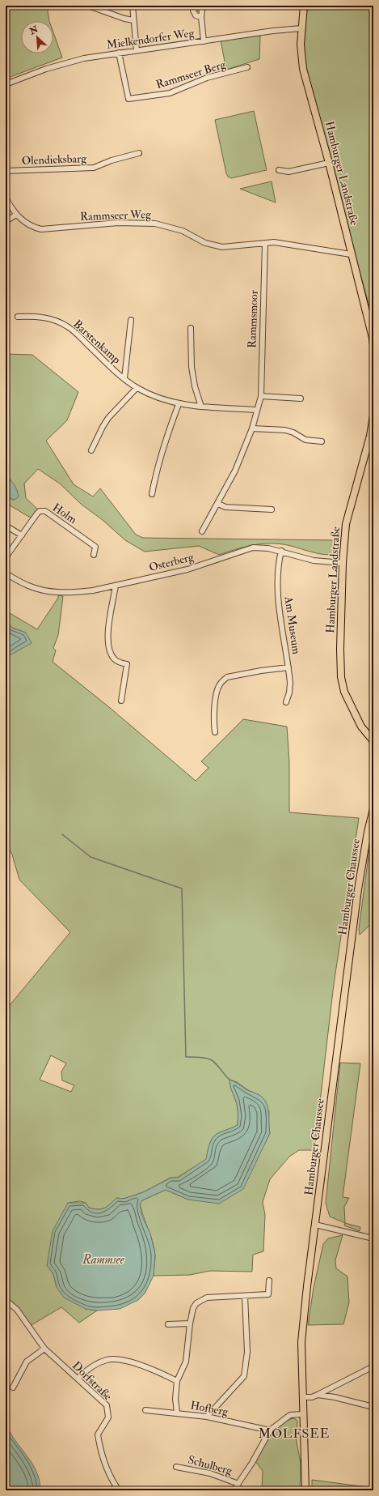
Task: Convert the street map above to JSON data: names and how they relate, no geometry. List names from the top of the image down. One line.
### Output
{"streets":{"main road":["Hamburger Landstraße","Hamburger Chaussee"],"street":["Mielkendorfer Weg","Rammseer Berg","Olendieksbarg","Rammseer Weg","Rammsmoor","Barstenkamp","Holm","Osterberg","Am Museum","Dorfstraße","Hofberg","Schulberg"]},"crossings":[["Mielkendorfer Weg","Rammseer Berg"],["Mielkendorfer Weg","Hamburger Landstraße"],["Hamburger Landstraße","Rammseer Weg"],["Hamburger Landstraße","Osterberg"],["Rammseer Weg","Rammsmoor"],["Rammsmoor","Barstenkamp"],["Osterberg","Am Museum"]],"districts":["MOLFSEE"],"water":["Rammsee"],"north":"top left"}
